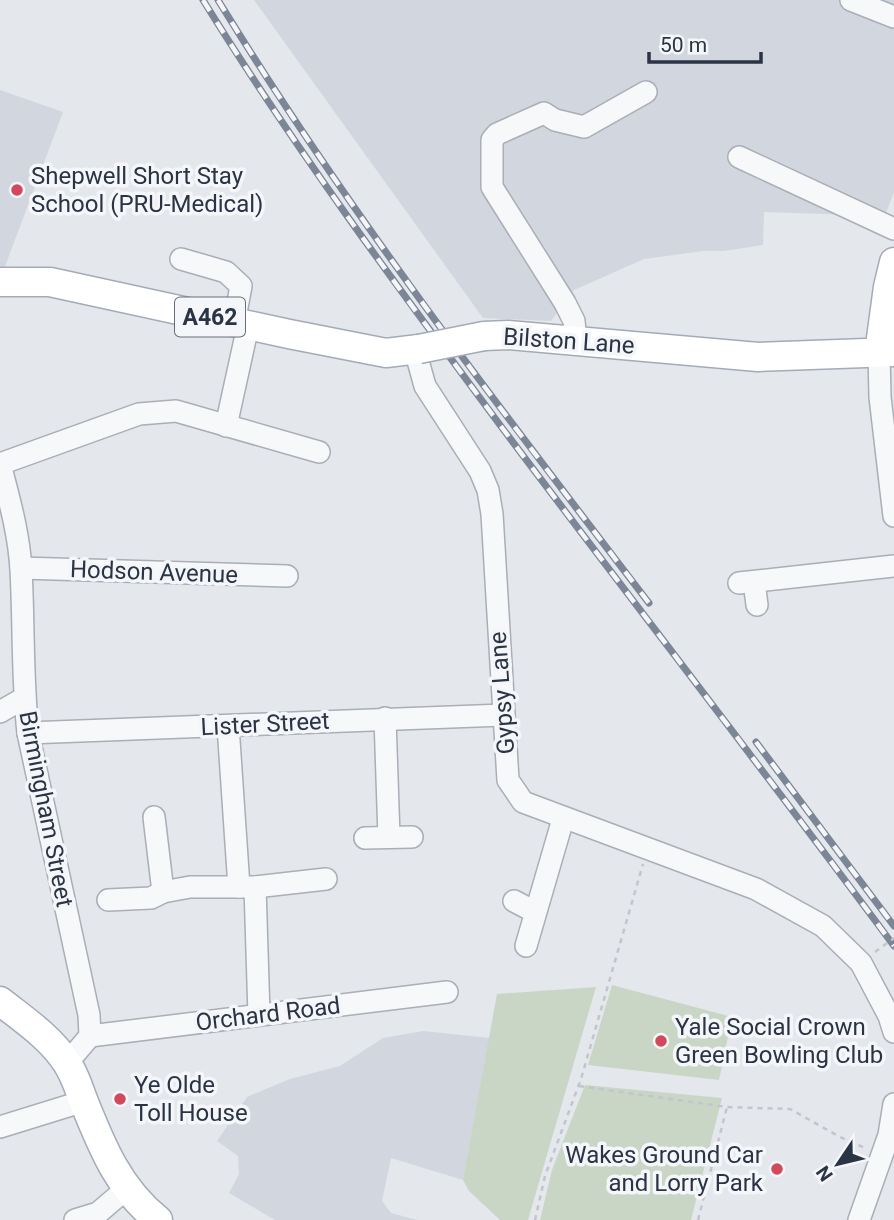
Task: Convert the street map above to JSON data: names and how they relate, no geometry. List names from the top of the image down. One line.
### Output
{"streets":{"main road":["A462","Bilston Lane"],"street":["Hodson Avenue","Gypsy Lane","Lister Street","Birmingham Street","Orchard Road"]},"crossings":[["Bilston Lane","Gypsy Lane"],["Hodson Avenue","Birmingham Street"],["Gypsy Lane","Lister Street"],["Lister Street","Birmingham Street"],["Birmingham Street","Orchard Road"]],"places":["Shepwell Short Stay School (PRU-Medical)","Yale Social Crown Green Bowling Club","Ye Olde Toll House","Wakes Ground Car and Lorry Park"],"scale_bar":"50 m","north":"bottom left"}
